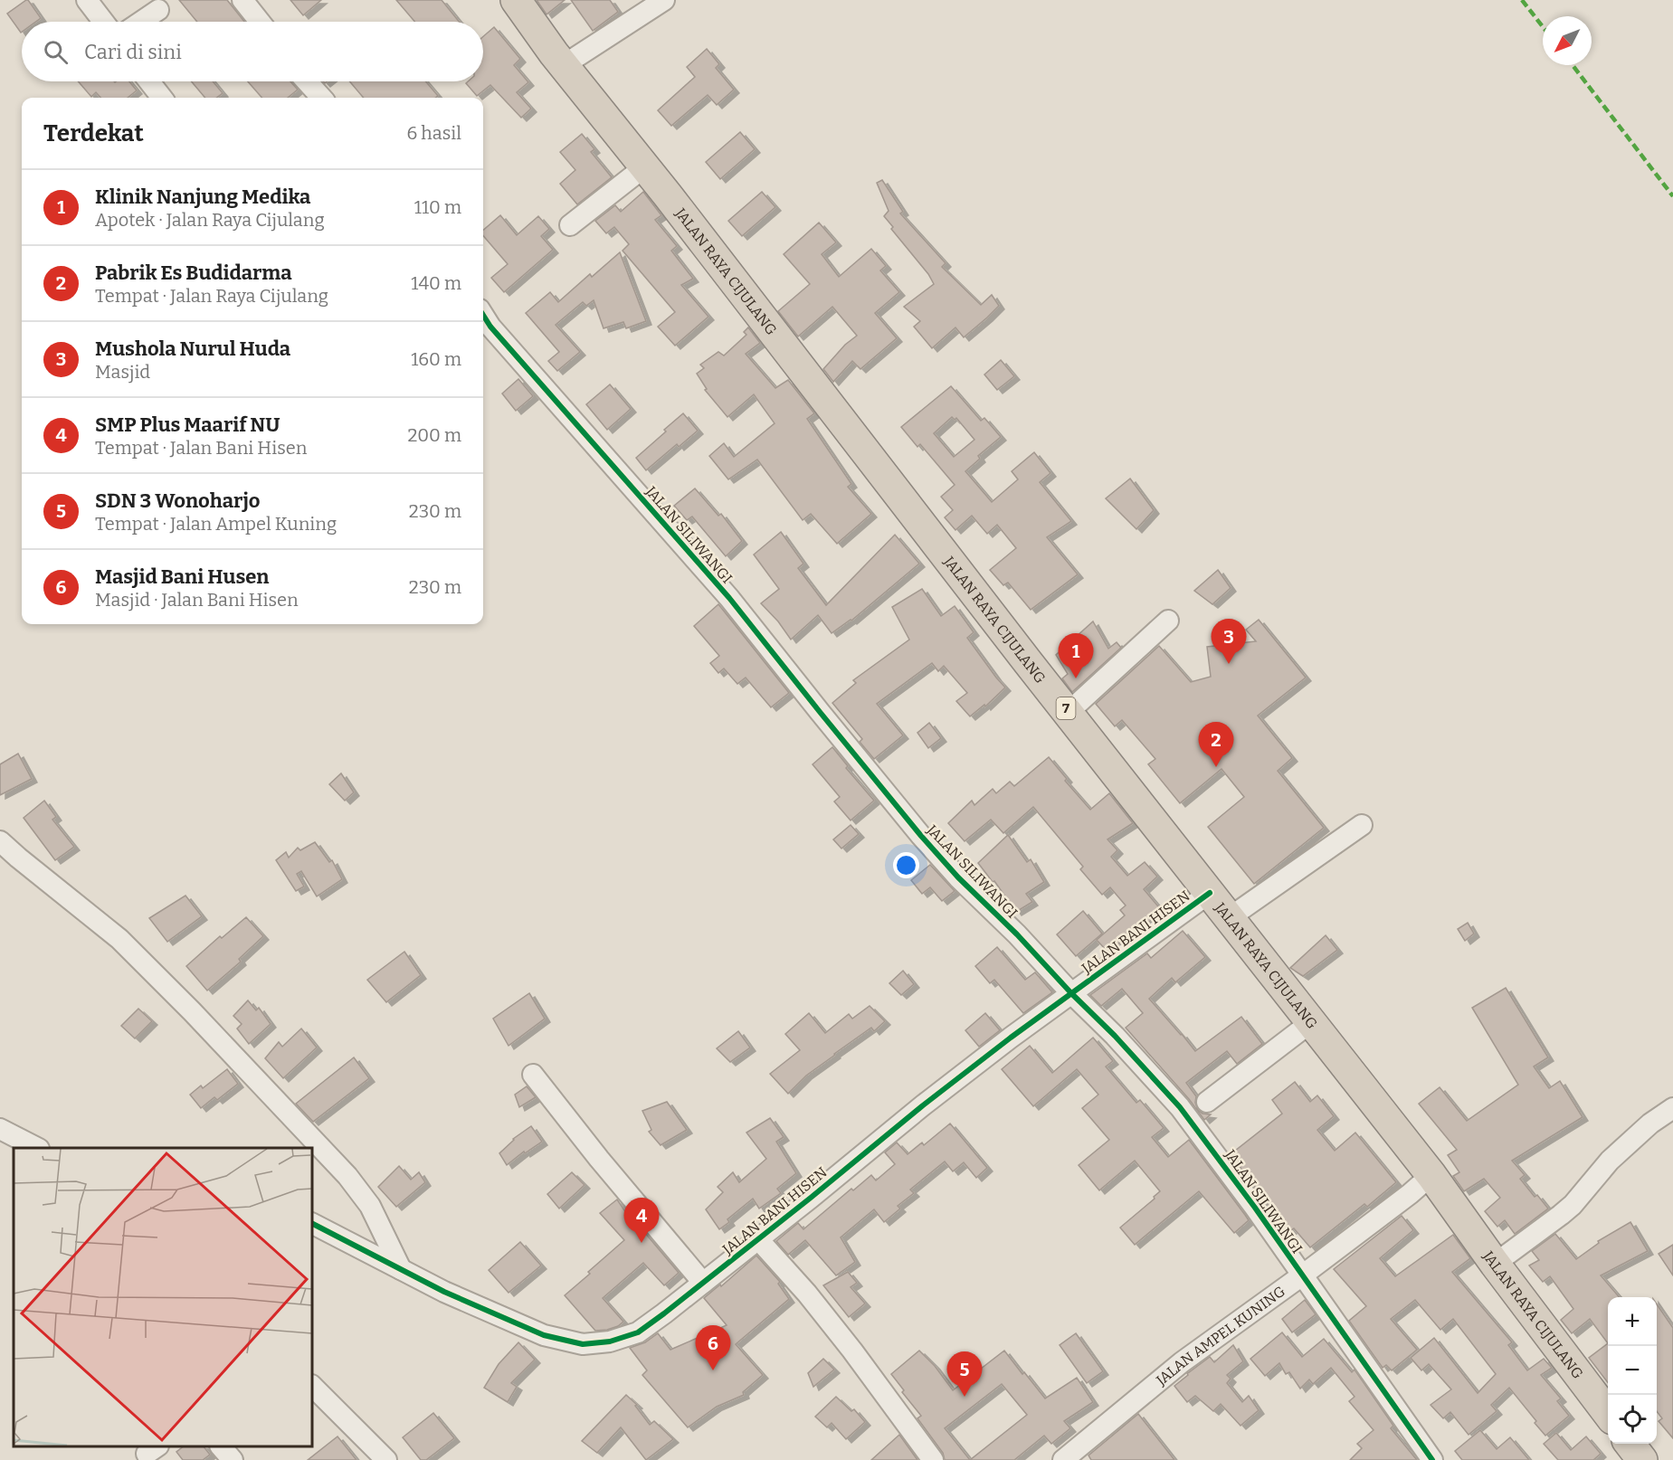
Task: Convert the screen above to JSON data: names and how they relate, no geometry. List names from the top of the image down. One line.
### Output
{"streets":{"highway":["JALAN RAYA CIJULANG","7"],"street":["JALAN SILIWANGI","JALAN BANI HISEN","JALAN AMPEL KUNING"]},"crossings":[["JALAN RAYA CIJULANG","JALAN BANI HISEN"],["JALAN RAYA CIJULANG","JALAN AMPEL KUNING"],["JALAN SILIWANGI","JALAN BANI HISEN"],["JALAN SILIWANGI","JALAN AMPEL KUNING"]],"north":"bottom left","page":{"search":"Cari di sini","heading":["Terdekat","6 hasil"],"list":[{"mark":"1","name":"Klinik Nanjung Medika","note":"Apotek · Jalan Raya Cijulang","value":"110 m"},{"mark":"2","name":"Pabrik Es Budidarma","note":"Tempat · Jalan Raya Cijulang","value":"140 m"},{"mark":"3","name":"Mushola Nurul Huda","note":"Masjid","value":"160 m"},{"mark":"4","name":"SMP Plus Maarif NU","note":"Tempat · Jalan Bani Hisen","value":"200 m"},{"mark":"5","name":"SDN 3 Wonoharjo","note":"Tempat · Jalan Ampel Kuning","value":"230 m"},{"mark":"6","name":"Masjid Bani Husen","note":"Masjid · Jalan Bani Hisen","value":"230 m"}],"pins":["3","1","2","4","6","5"],"map_buttons":["+","−"]}}
